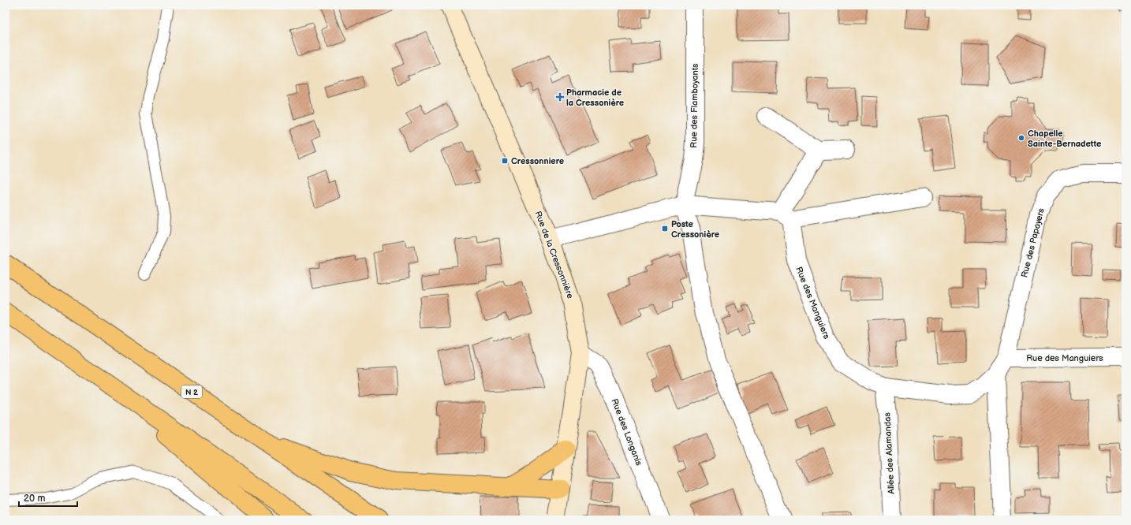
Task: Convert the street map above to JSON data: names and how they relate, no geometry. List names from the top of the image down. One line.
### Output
{"streets":{"highway":["N 2"],"main road":["Rue de la Cressonnière"],"street":["Rue des Flamboyants","Rue des Papayers","Rue des Manguiers","Rue des Longanis","Allée des Alamandas"]},"crossings":[["Rue des Papayers","Rue des Manguiers"],["Rue de la Cressonnière","Rue des Longanis"],["Rue des Manguiers","Allée des Alamandas"]],"places":{"health":["Pharmacie de la Cressonière"],"other":["Chapelle Sainte-Bernadette"],"transit":["Cressonniere","Poste Cressonière"]},"scale_bar":"20 m"}
